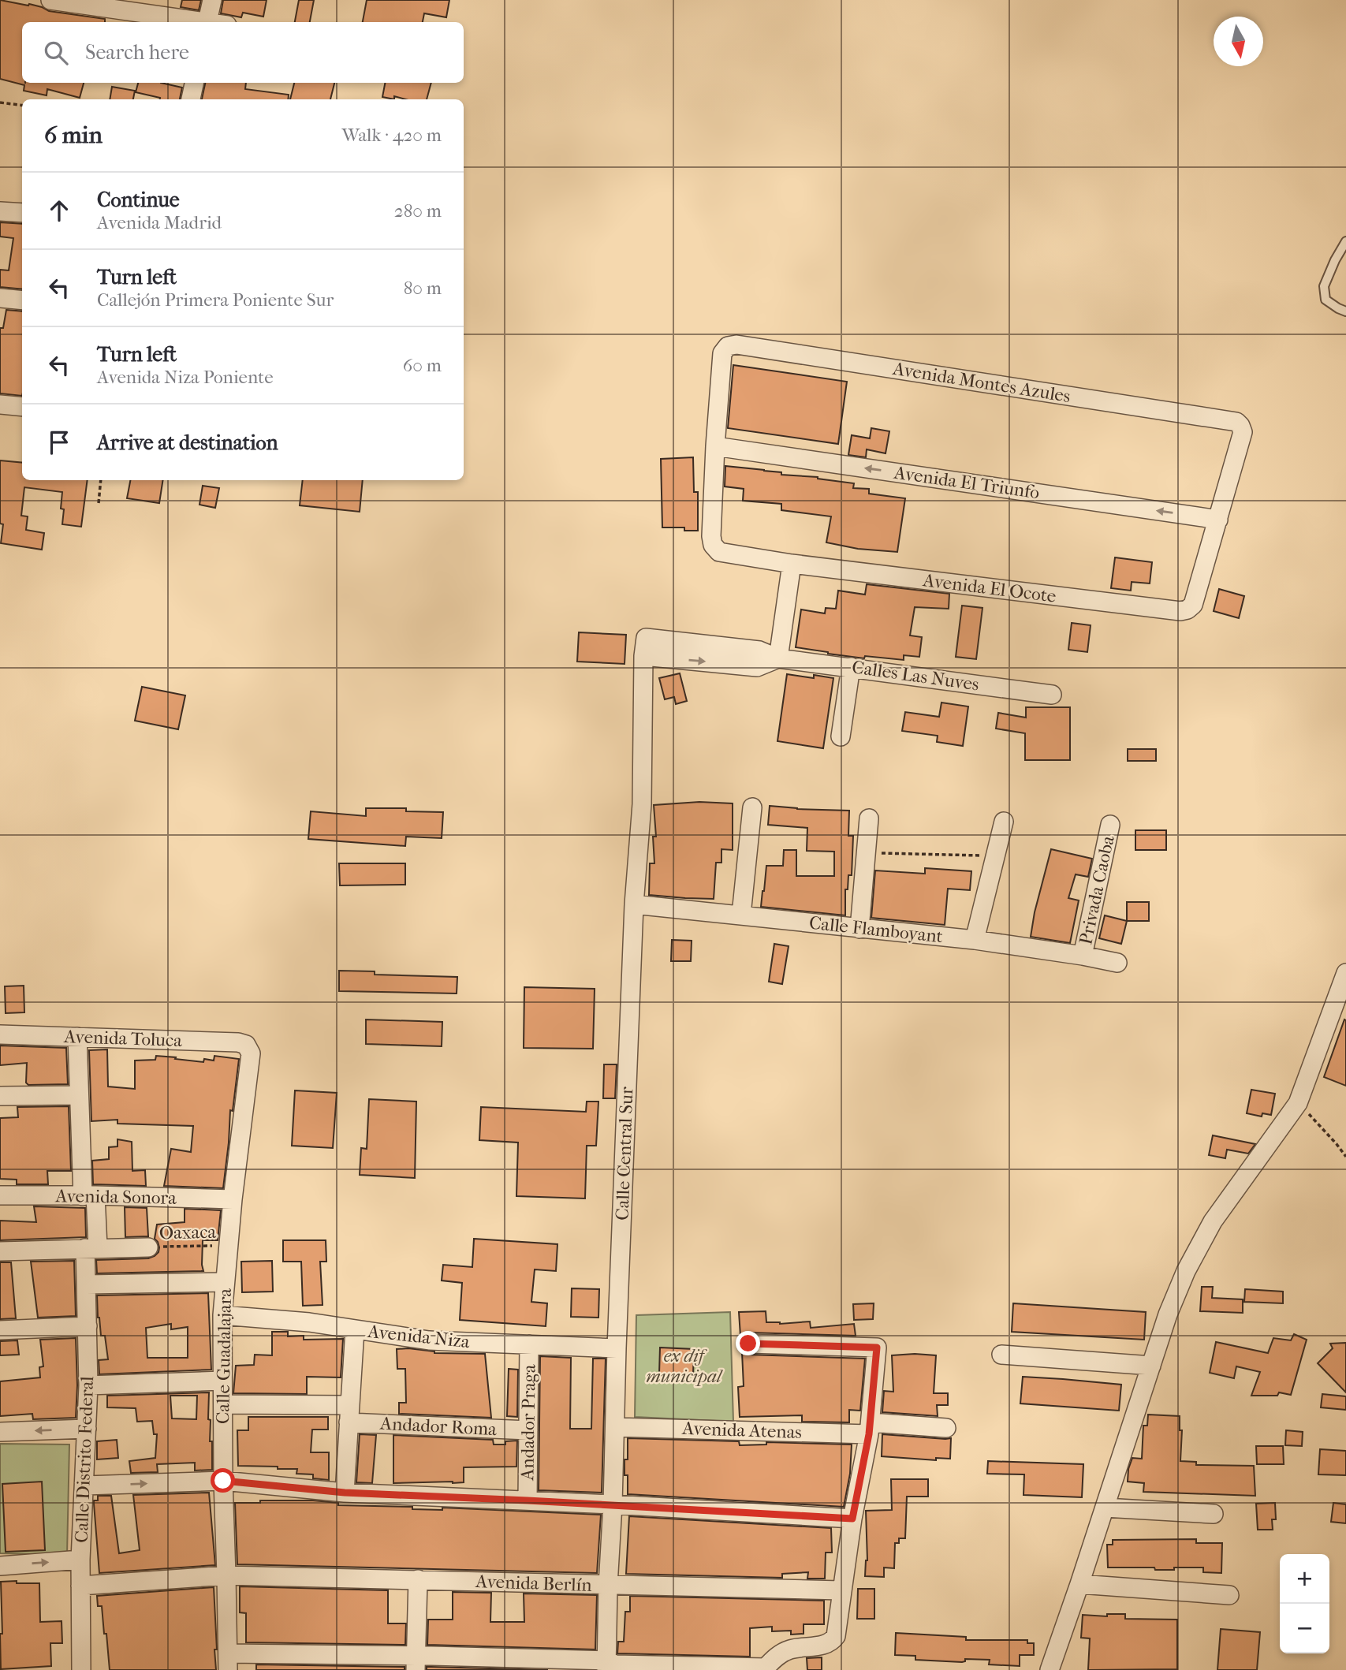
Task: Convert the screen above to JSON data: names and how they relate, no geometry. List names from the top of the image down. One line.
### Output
{"streets":{"street":["Avenida Montes Azules","Avenida El Triunfo","Avenida El Ocote","Calles Las Nuves","Privada Caoba","Calle Flamboyant","Avenida Toluca","Calle Central Sur","Avenida Sonora","Avenida Niza","Calle Guadalajara","Andador Praga","Andador Roma","Avenida Atenas","Calle Distrito Federal","Avenida Berlín"],"path":["Oaxaca"]},"crossings":[["Avenida Montes Azules","Avenida El Triunfo"],["Avenida Montes Azules","Avenida El Ocote"],["Avenida El Triunfo","Avenida El Ocote"],["Calles Las Nuves","Calle Central Sur"],["Privada Caoba","Calle Flamboyant"],["Calle Flamboyant","Calle Central Sur"],["Avenida Toluca","Calle Guadalajara"],["Avenida Toluca","Calle Distrito Federal"],["Calle Central Sur","Avenida Niza"],["Calle Central Sur","Avenida Atenas"],["Calle Central Sur","Avenida Berlín"],["Avenida Sonora","Calle Guadalajara"],["Avenida Sonora","Calle Distrito Federal"],["Oaxaca","Calle Guadalajara"],["Avenida Niza","Calle Guadalajara"],["Avenida Niza","Andador Praga"],["Calle Guadalajara","Andador Roma"],["Calle Guadalajara","Avenida Berlín"],["Andador Praga","Andador Roma"],["Calle Distrito Federal","Avenida Berlín"]],"one_way":["Avenida El Triunfo"],"parks":["ex dif municipal"],"north":"bottom","page":{"search":"Search here","heading":["6 min","Walk · 420 m"],"list":[["Continue","Avenida Madrid","280 m"],["Turn left","Callejón Primera Poniente Sur","80 m"],["Turn left","Avenida Niza Poniente","60 m"],"Arrive at destination"],"map_buttons":["+","−"]}}
